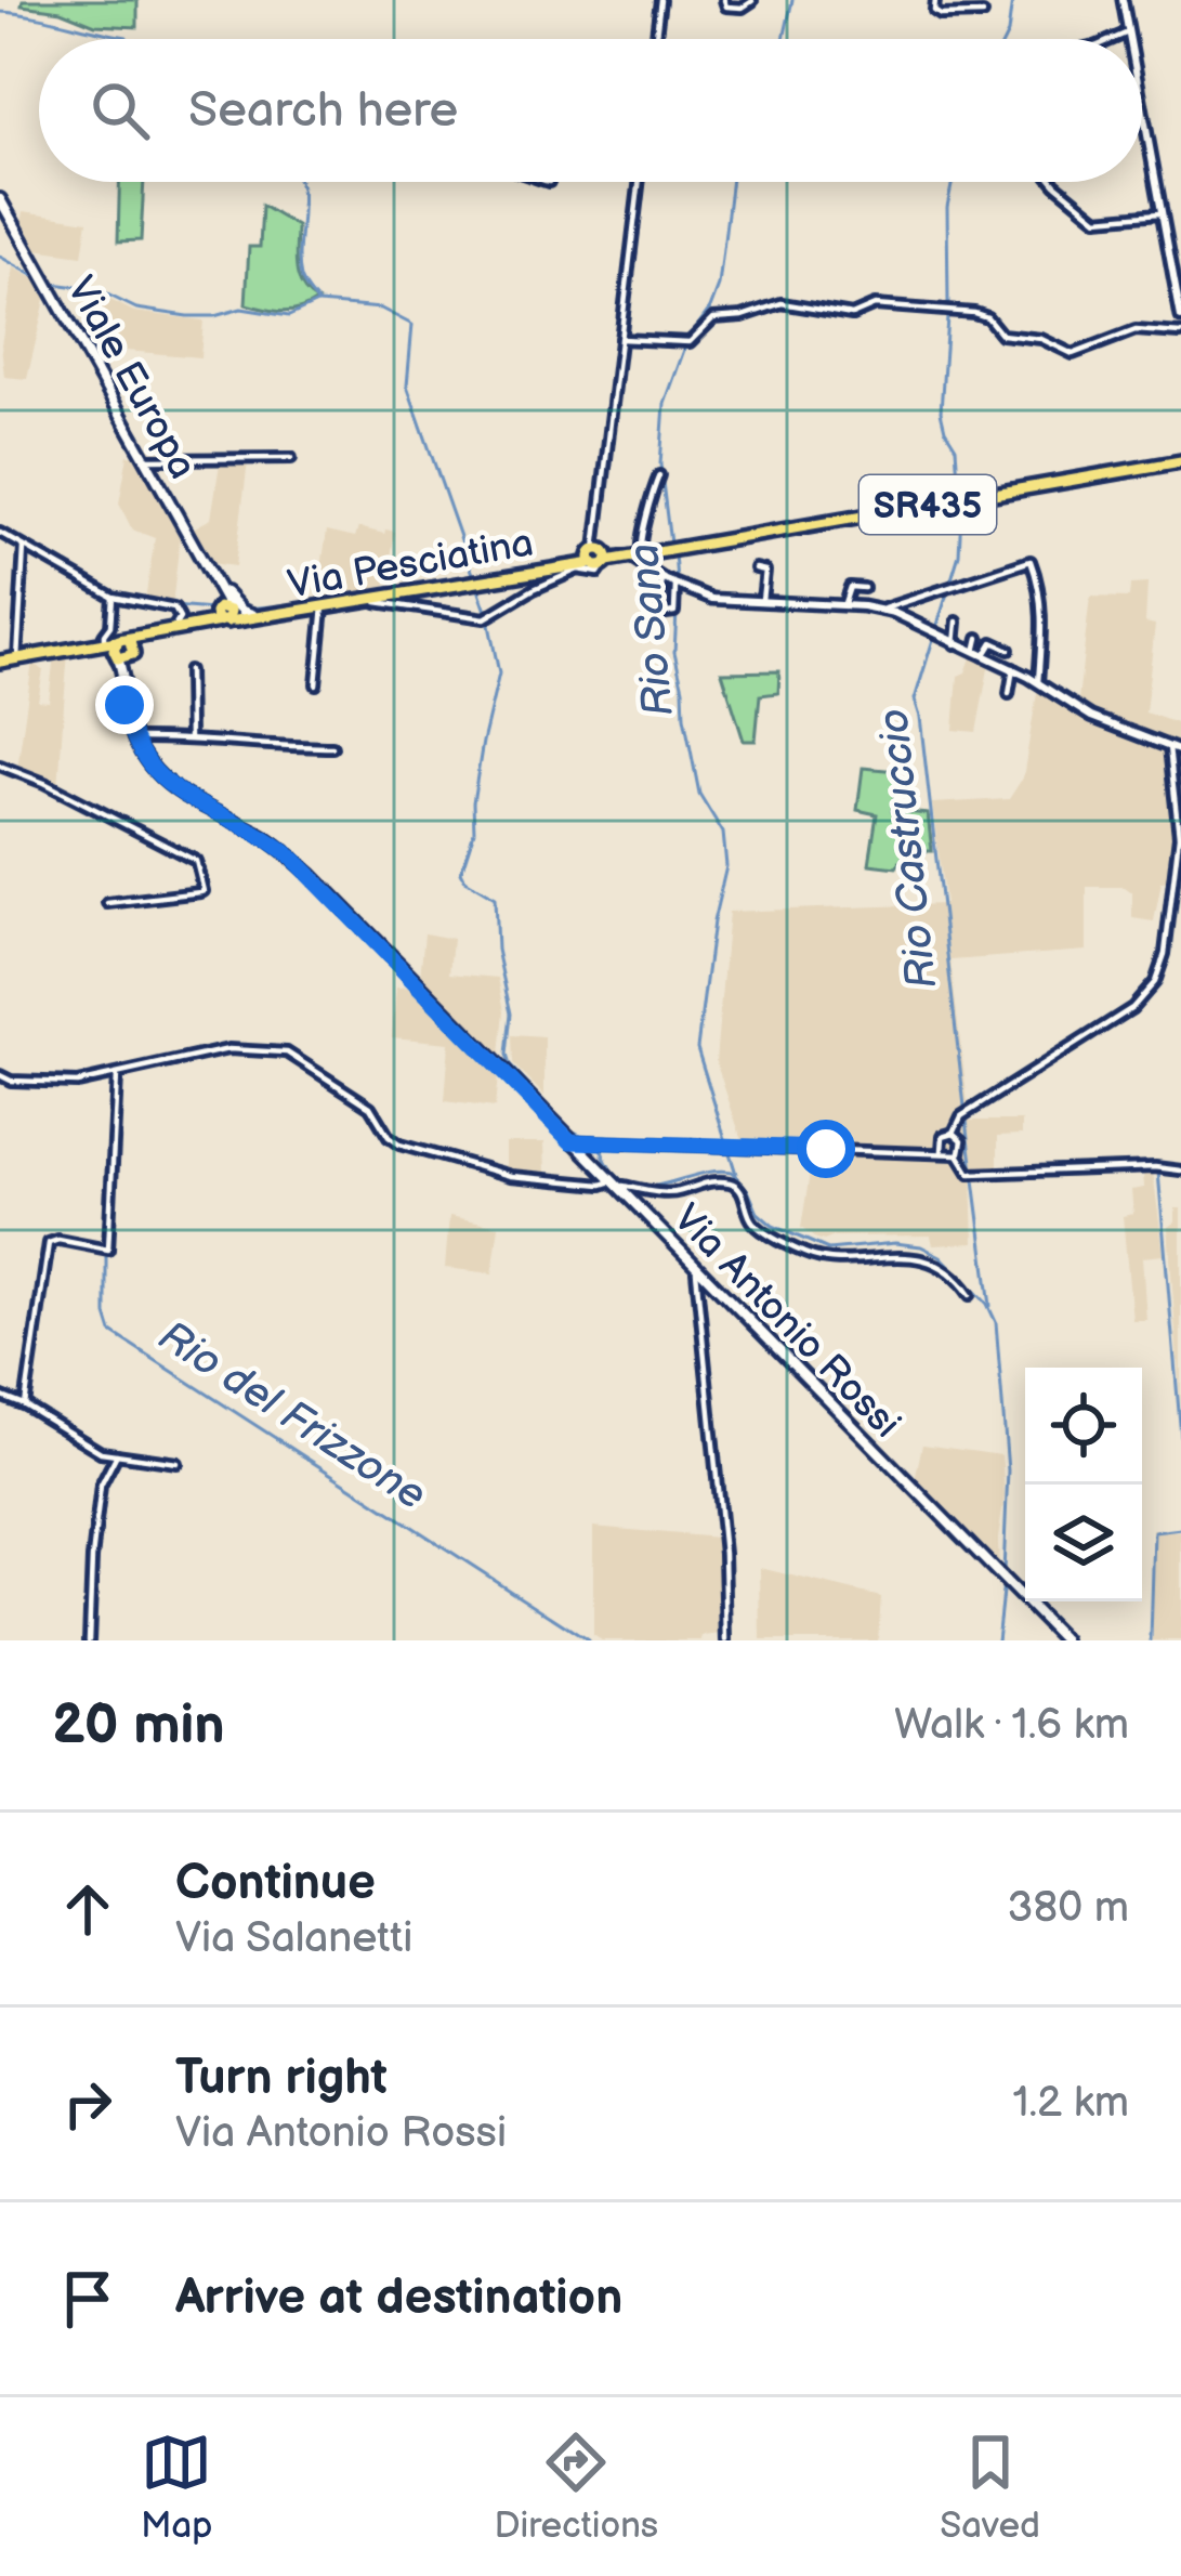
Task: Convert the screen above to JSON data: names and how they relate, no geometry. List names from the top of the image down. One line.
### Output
{"streets":{"main road":["Viale Europa","SR435","Via Pesciatina","Via Antonio Rossi"]},"crossings":[["Viale Europa","Via Pesciatina"],["Via Pesciatina","Via Antonio Rossi"]],"water":["Rio Sana","Rio Castruccio","Rio del Frizzone"],"page":{"search":"Search here","heading":["20 min","Walk · 1.6 km"],"list":[["Continue","Via Salanetti","380 m"],["Turn right","Via Antonio Rossi","1.2 km"],"Arrive at destination"],"nav":["Map","Directions","Saved"]}}
